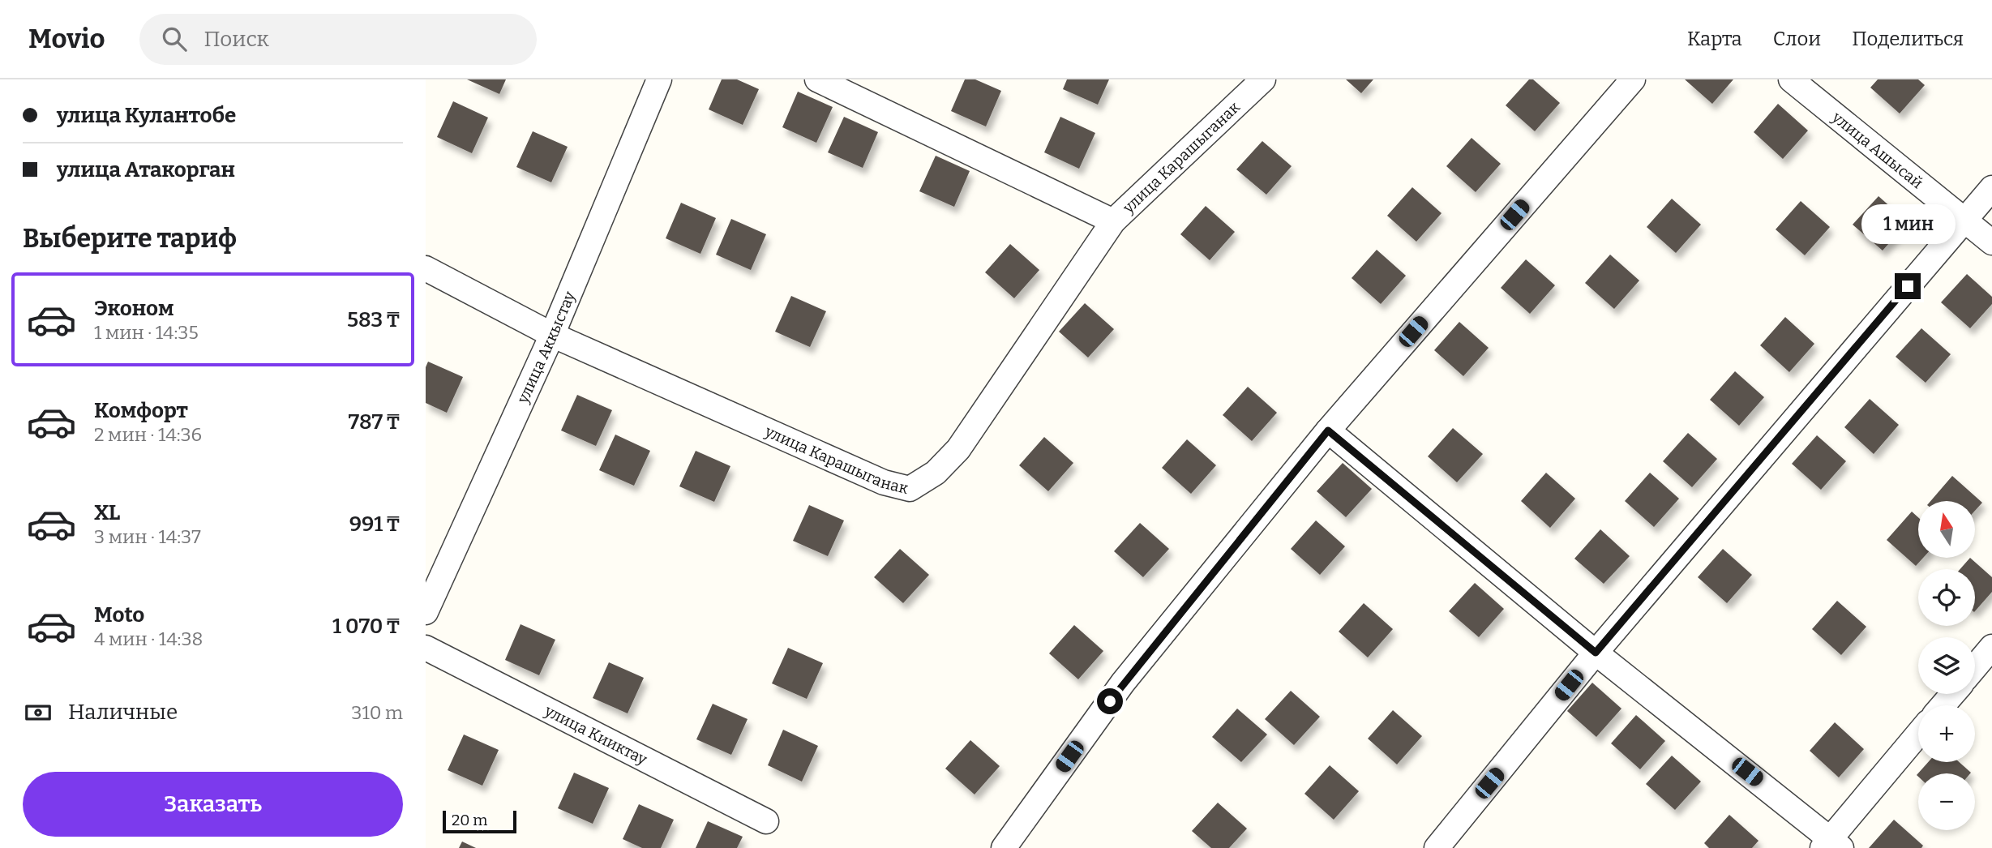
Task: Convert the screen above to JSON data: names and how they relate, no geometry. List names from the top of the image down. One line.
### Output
{"streets":{"street":["улица Ашысай","улица Карашыганак","улица Аккыстау","улица Кииктау"]},"crossings":[["улица Карашыганак","улица Аккыстау"]],"scale_bar":"20 m","north":"top","page":{"header":"Movio","search":"Поиск","nav":["Карта","Слои","Поделиться"],"banner":["улица Кулантобе","улица Атакорган"],"heading":"Выберите тариф","bubble":"1 мин","list":[{"name":"Эконом","note":"1 мин · 14:35","value":"583 ₸"},{"name":"Комфорт","note":"2 мин · 14:36","value":"787 ₸"},{"name":"XL","note":"3 мин · 14:37","value":"991 ₸"},{"name":"Moto","note":"4 мин · 14:38","value":"1 070 ₸"}],"map_buttons":["+","−"],"pay":["Наличные","310 m"],"buttons":"Заказать","scale":"20 m"}}
